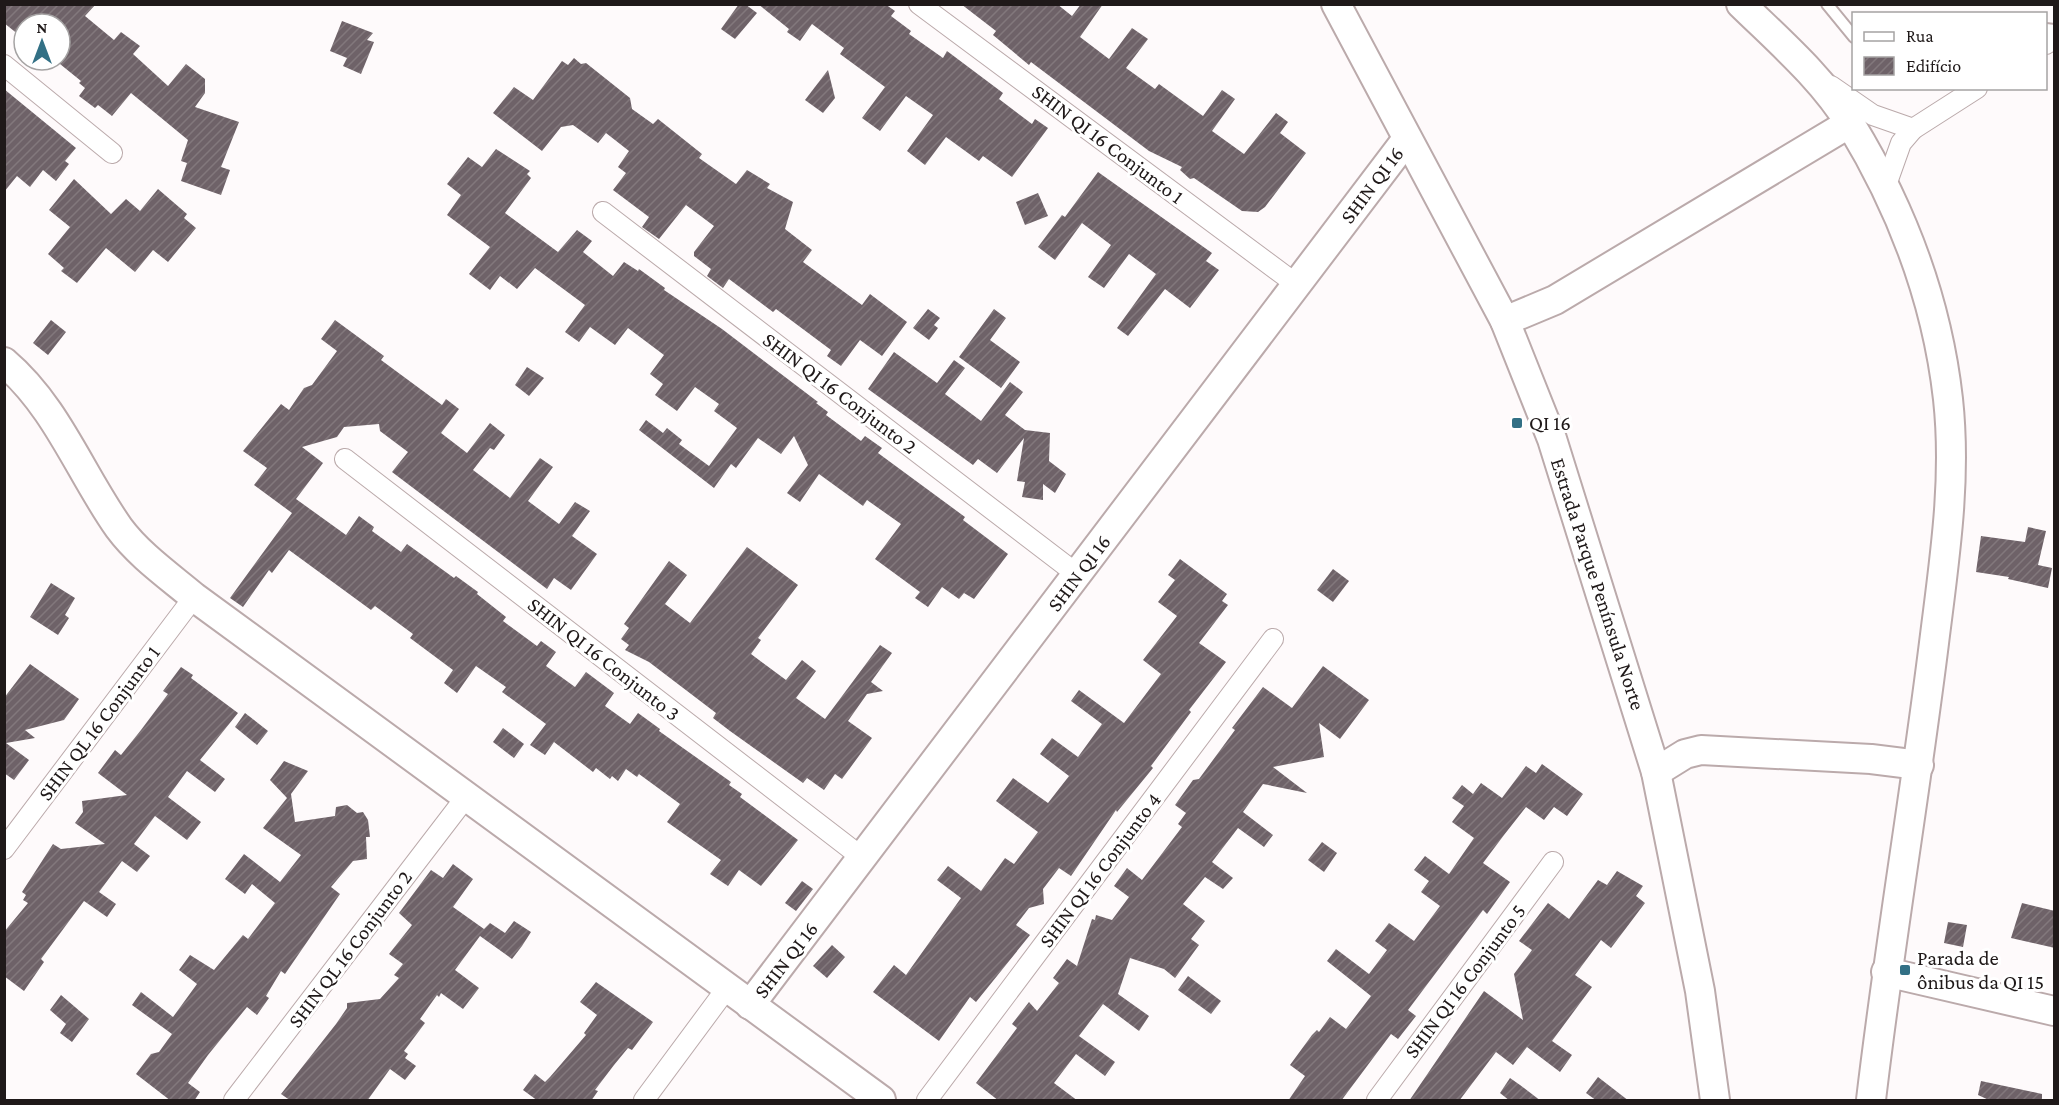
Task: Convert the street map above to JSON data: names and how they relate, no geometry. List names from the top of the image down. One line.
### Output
{"streets":{"main road":["SHIN QI 16","Estrada Parque Península Norte"],"street":["SHIN QI 16 Conjunto 1","SHIN QI 16 Conjunto 2","SHIN QI 16 Conjunto 3","SHIN QL 16 Conjunto 1","SHIN QI 16 Conjunto 4","SHIN QL 16 Conjunto 2","SHIN QI 16 Conjunto 5"]},"crossings":[["SHIN QI 16 Conjunto 1","SHIN QI 16"],["SHIN QI 16","SHIN QI 16 Conjunto 2"],["SHIN QI 16","Estrada Parque Península Norte"],["SHIN QI 16","SHIN QI 16 Conjunto 3"]],"places":{"transit":["QI 16","Parada de ônibus da QI 15"]},"legend":["Rua","Edifício"],"north":"top"}
